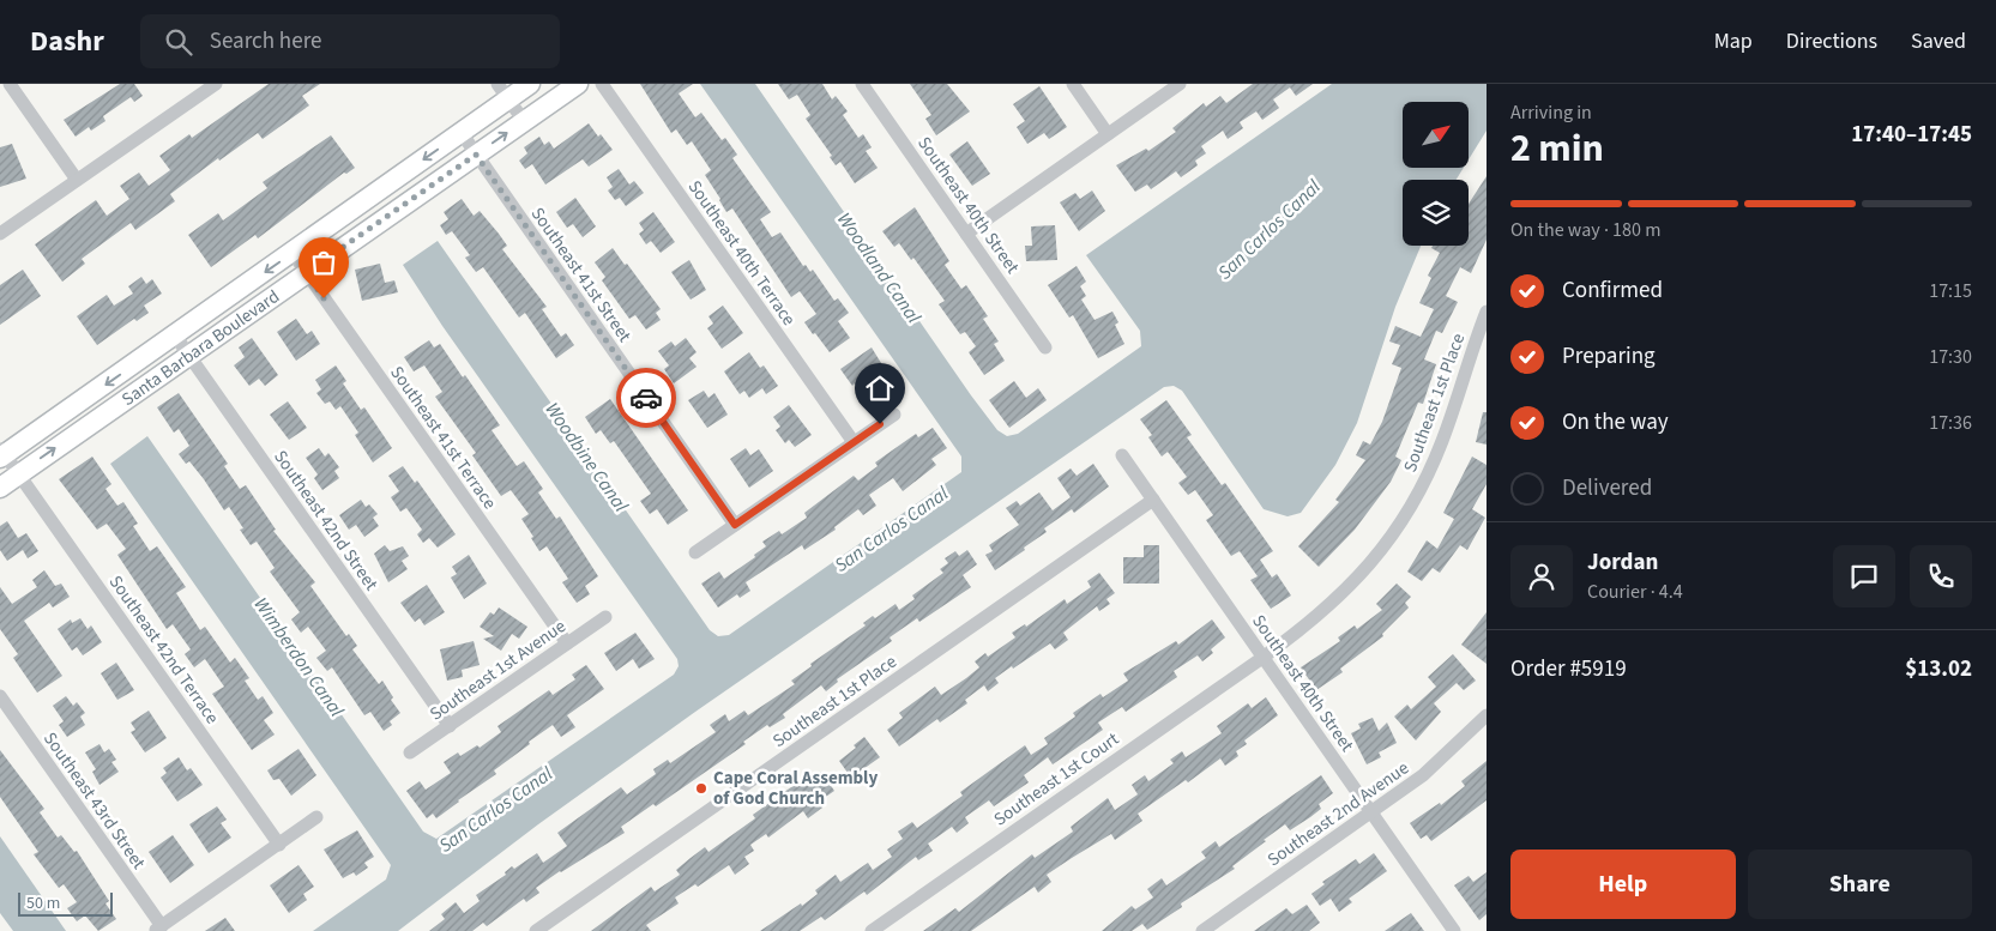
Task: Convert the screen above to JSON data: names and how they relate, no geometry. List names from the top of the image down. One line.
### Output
{"streets":{"main road":["Santa Barbara Boulevard"],"street":["Southeast 40th Street","Southeast 40th Terrace","Southeast 41st Street","Southeast 1st Place","Southeast 41st Terrace","Southeast 42nd Street","Southeast 42nd Terrace","Southeast 1st Avenue","Southeast 1st Court","Southeast 43rd Street","Southeast 2nd Avenue"]},"crossings":[["Southeast 40th Street","Southeast 1st Place"],["Southeast 40th Street","Southeast 1st Court"],["Southeast 40th Street","Southeast 2nd Avenue"],["Southeast 41st Street","Santa Barbara Boulevard"],["Santa Barbara Boulevard","Southeast 41st Terrace"],["Santa Barbara Boulevard","Southeast 42nd Street"],["Santa Barbara Boulevard","Southeast 42nd Terrace"],["Southeast 1st Place","Southeast 1st Court"],["Southeast 41st Terrace","Southeast 1st Avenue"],["Southeast 42nd Street","Southeast 1st Avenue"]],"water":["San Carlos Canal","Woodland Canal","Woodbine Canal","Wimberdon Canal"],"places":["Cape Coral Assembly of God Church"],"scale_bar":"50 m","north":"top right","page":{"header":"Dashr","search":"Search here","nav":["Map","Directions","Saved"],"heading":["2 min","Arriving in","17:40–17:45"],"panel":["Jordan","Courier · 4.4","Order #5919","$13.02"],"bar":"On the way · 180 m","list":[["Confirmed","17:15"],["Preparing","17:30"],["On the way","17:36"],"Delivered"],"buttons":["Help","Share"],"scale":"50 m"}}
